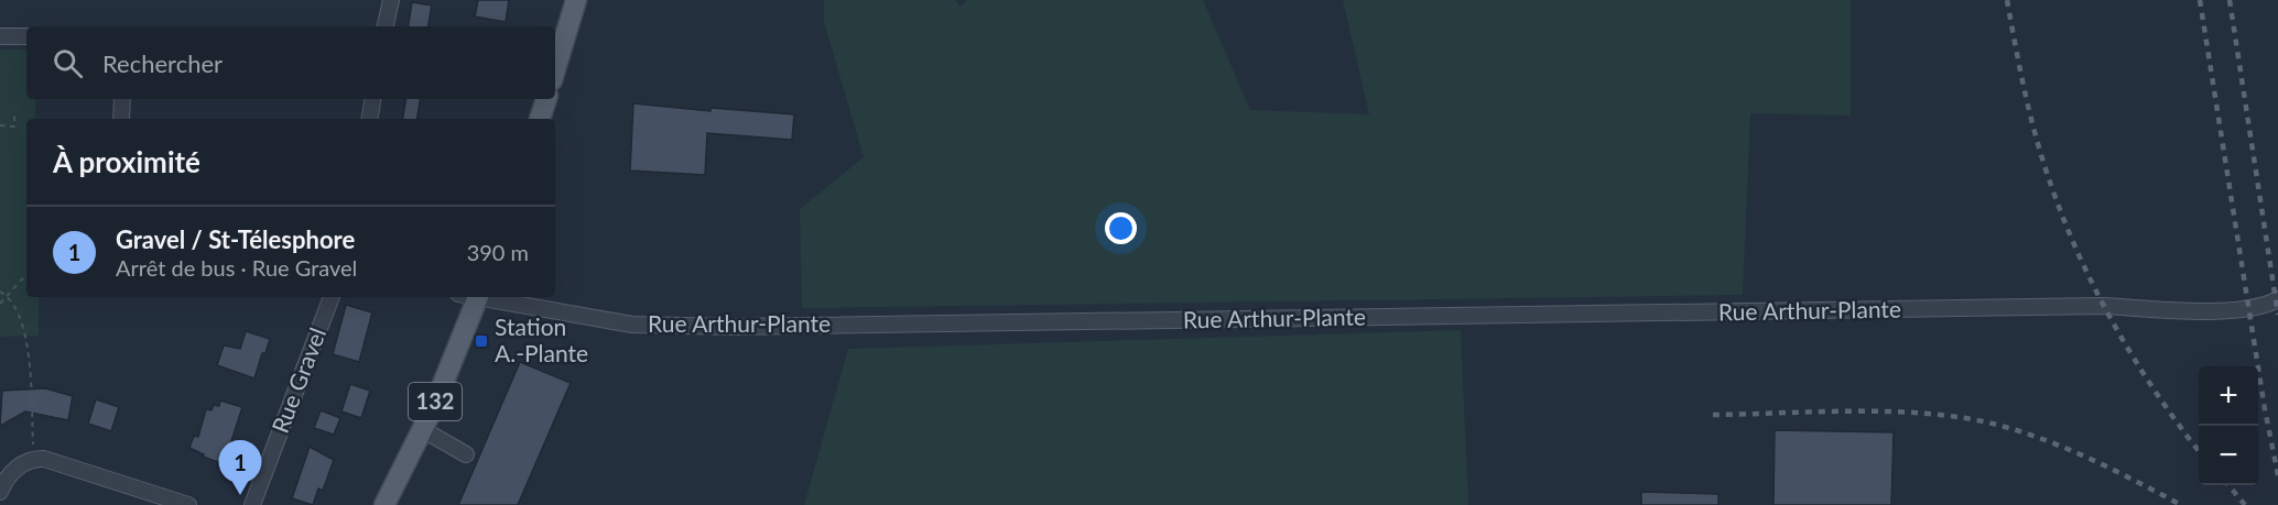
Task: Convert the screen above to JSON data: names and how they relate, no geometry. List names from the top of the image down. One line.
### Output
{"streets":{"main road":["132"],"street":["Rue Arthur-Plante","Rue Gravel"]},"places":{"transit":["Station A.-Plante"]},"page":{"search":"Rechercher","heading":"À proximité","list":[{"mark":"1","name":"Gravel / St-Télesphore","note":"Arrêt de bus · Rue Gravel","value":"390 m"}],"map_buttons":["+","−"],"pins":"1"}}
